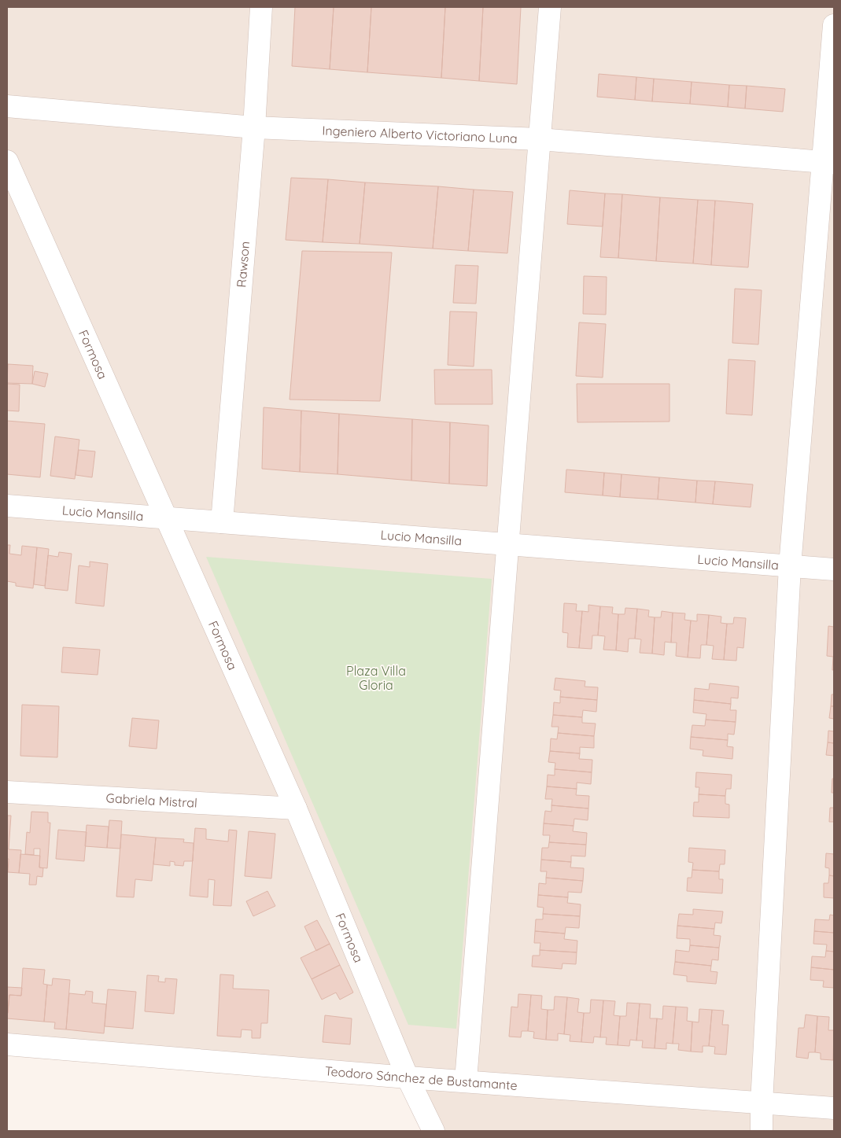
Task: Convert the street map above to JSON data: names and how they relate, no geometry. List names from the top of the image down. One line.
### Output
{"streets":{"street":["Ingeniero Alberto Victoriano Luna","Rawson","Formosa","Lucio Mansilla","Gabriela Mistral","Teodoro Sánchez de Bustamante"]},"crossings":[["Ingeniero Alberto Victoriano Luna","Rawson"],["Rawson","Lucio Mansilla"],["Formosa","Lucio Mansilla"],["Formosa","Gabriela Mistral"],["Formosa","Teodoro Sánchez de Bustamante"]],"parks":["Plaza Villa Gloria"]}
